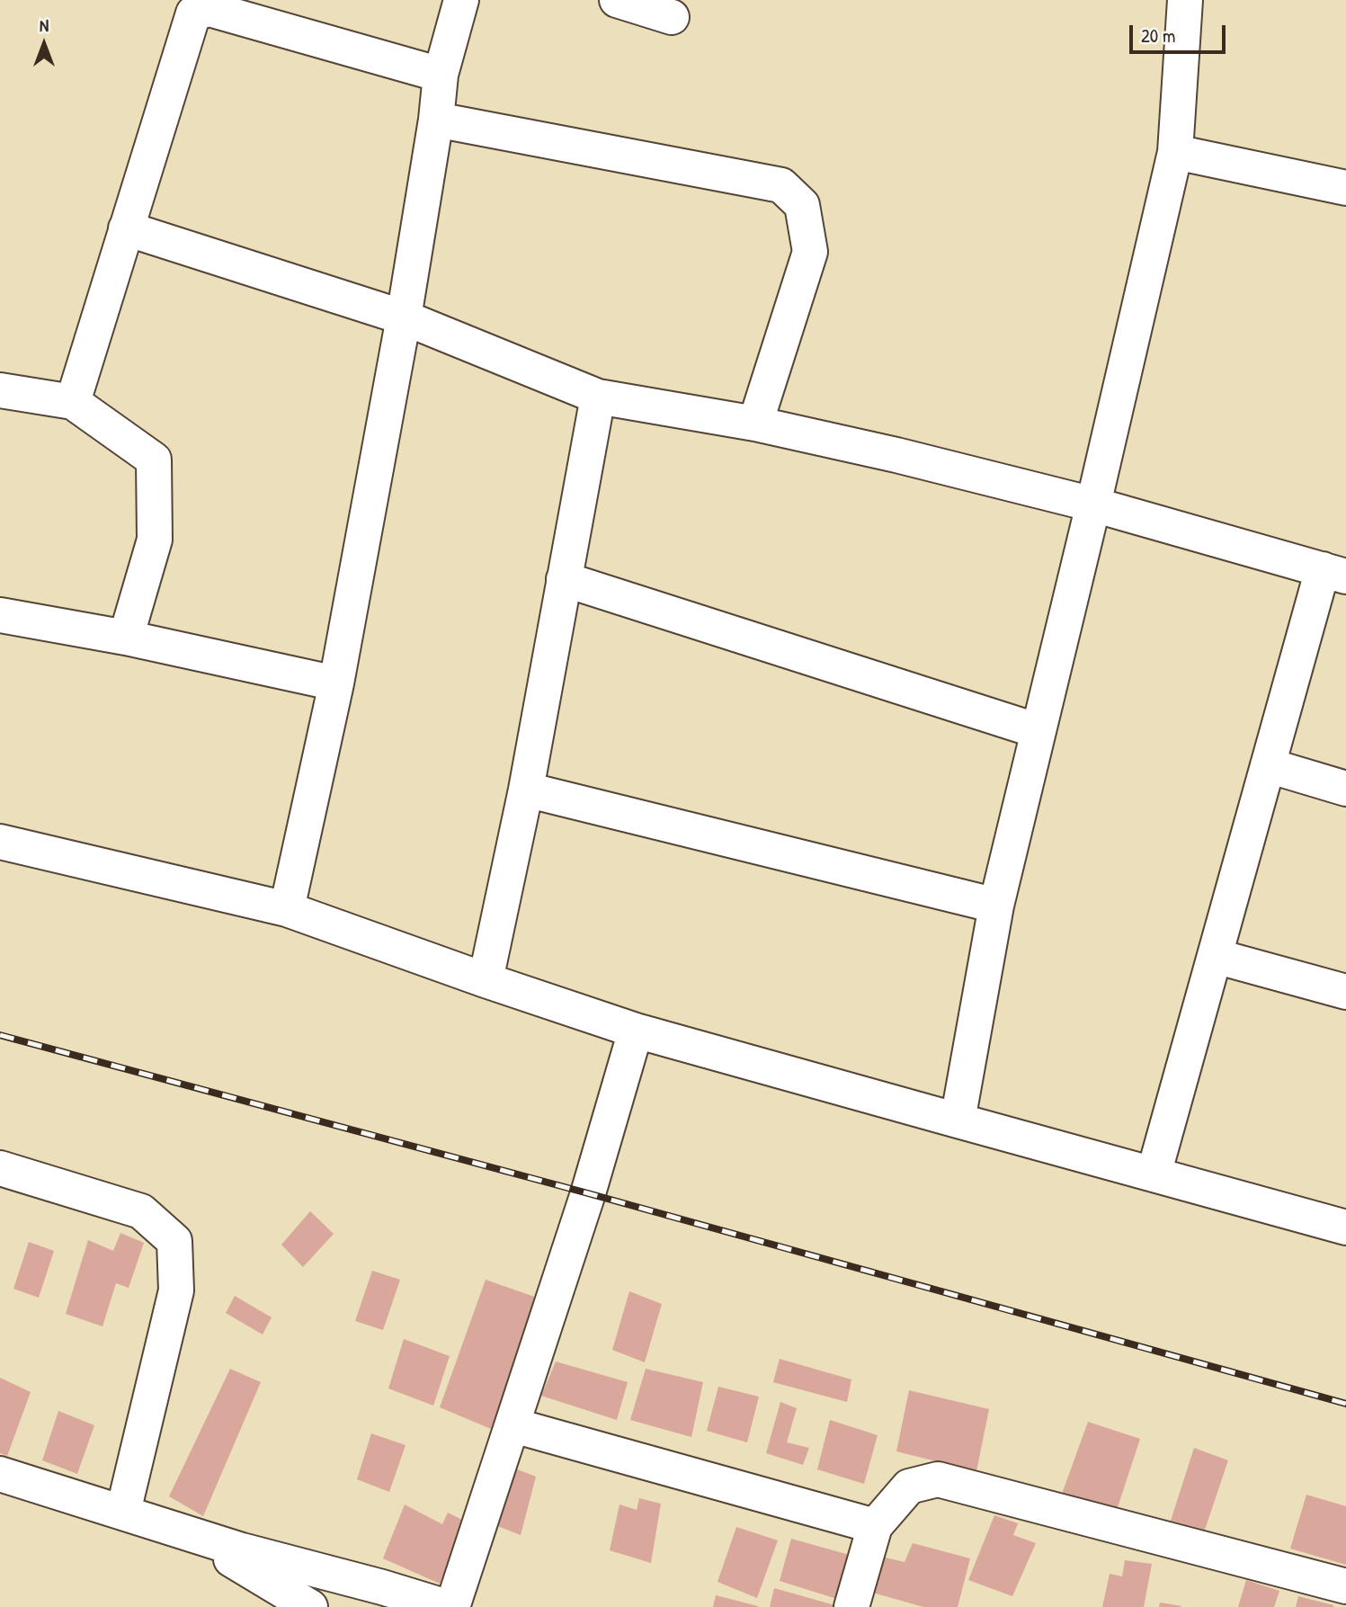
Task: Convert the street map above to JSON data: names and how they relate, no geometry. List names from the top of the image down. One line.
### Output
{"scale_bar":"20 m","north":"top"}
